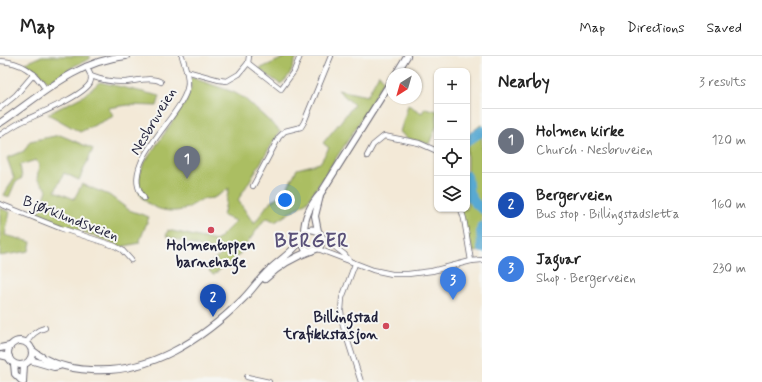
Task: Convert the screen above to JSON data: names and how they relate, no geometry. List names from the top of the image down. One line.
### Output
{"streets":{"street":["Nesbruveien","Bjørklundsveien"]},"districts":["BERGER"],"places":["Holmentoppen barnehage","Billingstad trafikkstasjon"],"north":"bottom left","page":{"header":"Map","nav":["Map","Directions","Saved"],"heading":["Nearby","3 results"],"map_buttons":["+","−"],"list":[{"mark":"1","name":"Holmen kirke","note":"Church · Nesbruveien","value":"120 m"},{"mark":"2","name":"Bergerveien","note":"Bus stop · Billingstadsletta","value":"160 m"},{"mark":"3","name":"Jaguar","note":"Shop · Bergerveien","value":"230 m"}],"pins":["1","3","2"]}}
